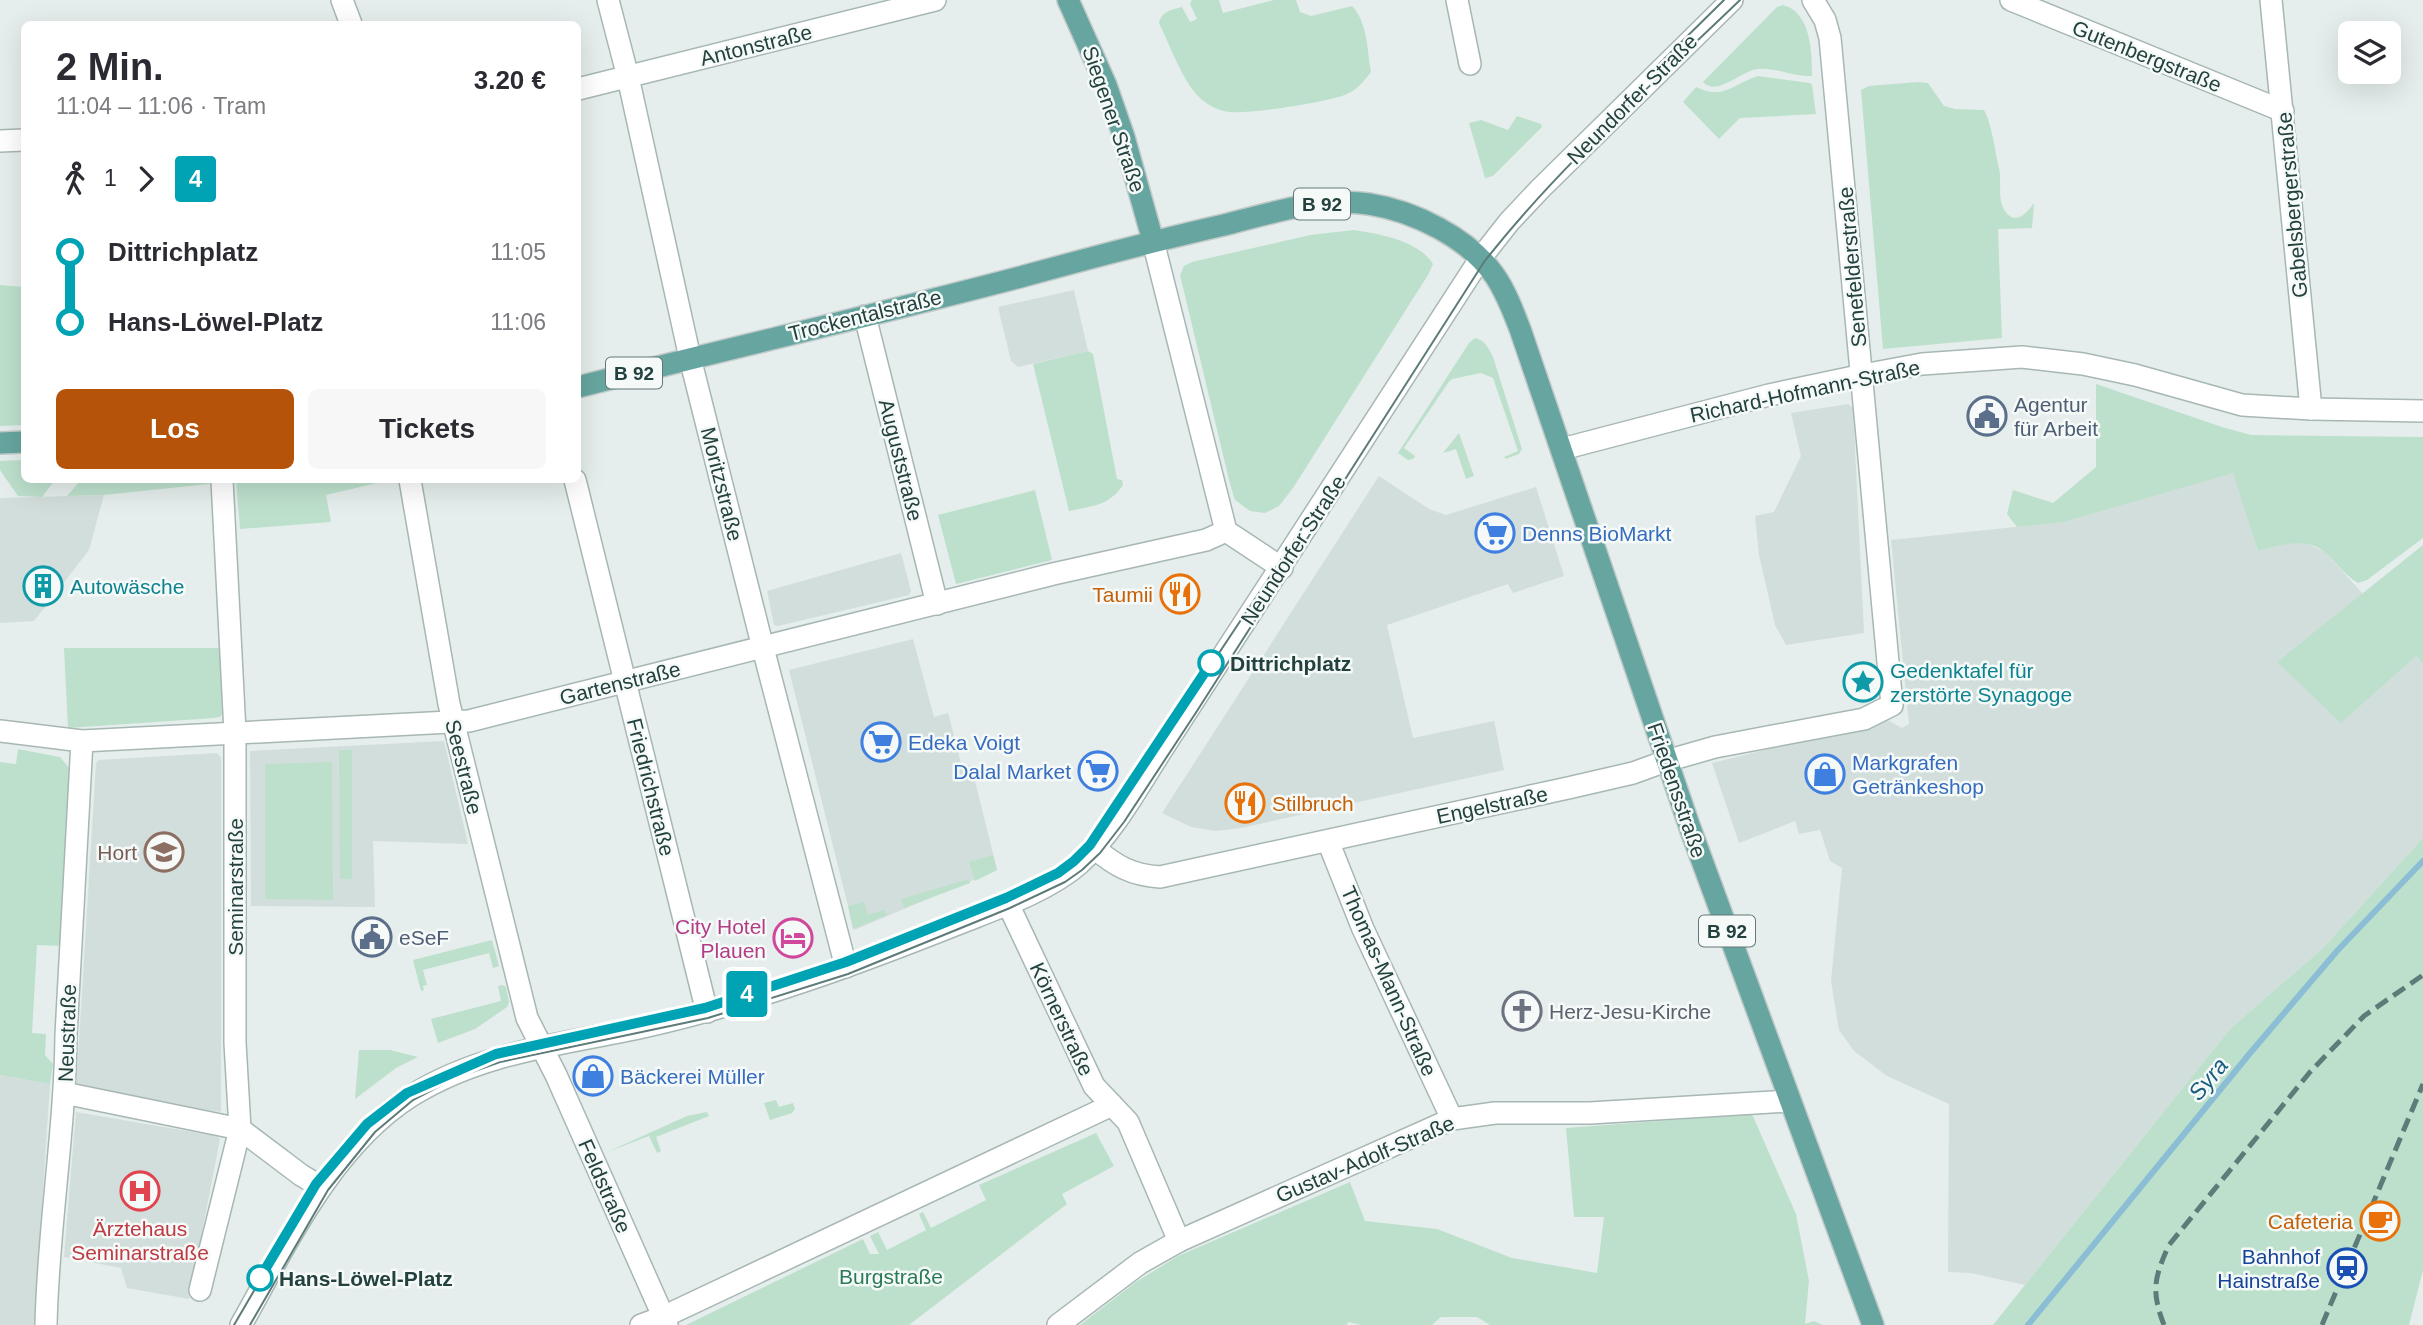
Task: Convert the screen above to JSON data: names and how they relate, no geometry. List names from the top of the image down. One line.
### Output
{"streets":{"main road":["Siegener Straße","B 92","Trockentalstraße","Friedensstraße"],"street":["Antonstraße","Gutenbergstraße","Neundorfer Straße","Gabelsbergerstraße","Senefelderstraße","Richard-Hofmann-Straße","Auguststraße","Moritzstraße","Gartenstraße","Seestraße","Friedrichstraße","Engelstraße","Seminarstraße","Thomas-Mann-Straße","Körnerstraße","Neustraße","Gustav-Adolf-Straße","Feldstraße"]},"crossings":[["Antonstraße","Moritzstraße"],["Gutenbergstraße","Gabelsbergerstraße"],["Neundorfer Straße","B 92"],["Neundorfer Straße","Moritzstraße"],["Neundorfer Straße","Seestraße"],["Neundorfer Straße","Friedrichstraße"],["Neundorfer Straße","Friedensstraße"],["Neundorfer Straße","Engelstraße"],["Neundorfer Straße","Körnerstraße"],["Neundorfer Straße","Feldstraße"],["Siegener Straße","B 92"],["Siegener Straße","Trockentalstraße"],["B 92","Trockentalstraße"],["B 92","Friedensstraße"],["Gabelsbergerstraße","Richard-Hofmann-Straße"],["Senefelderstraße","Richard-Hofmann-Straße"],["Senefelderstraße","Engelstraße"],["Trockentalstraße","Auguststraße"],["Trockentalstraße","Moritzstraße"],["Richard-Hofmann-Straße","Friedensstraße"],["Auguststraße","Gartenstraße"],["Moritzstraße","Gartenstraße"],["Gartenstraße","Seestraße"],["Gartenstraße","Friedrichstraße"],["Gartenstraße","Seminarstraße"],["Gartenstraße","Neustraße"],["Seestraße","Feldstraße"],["Friedensstraße","Engelstraße"],["Friedensstraße","Gustav-Adolf-Straße"],["Engelstraße","Thomas-Mann-Straße"],["Thomas-Mann-Straße","Gustav-Adolf-Straße"],["Körnerstraße","Gustav-Adolf-Straße"]],"water":["Syra"],"parks":["Burgstraße"],"places":{"public building":["Agentur für Arbeit","eSeF"],"supermarket":["Denns BioMarkt","Edeka Voigt","Dalal Market"],"building":["Autowäsche"],"restaurant":["Taumii","Stilbruch"],"other":["Dittrichplatz","Hans-Löwel-Platz"],"place":["Gedenktafel für zerstörte Synagoge"],"shop":["Markgrafen Getränkeshop","Bäckerei Müller"],"school or university":["Hort"],"hotel":["City Hotel Plauen"],"church":["Herz-Jesu-Kirche"],"hospital":["Ärztehaus Seminarstraße"],"cafe":["Cafeteria"],"station":["Bahnhof Hainstraße"]},"lines":["tram line 4"],"page":{"on_map":"4","heading":["2 Min.","11:04 – 11:06 · Tram","3.20 €"],"legs":["1","4"],"list":[{"name":"Dittrichplatz","value":"11:05"},{"name":"Hans-Löwel-Platz","value":"11:06"}],"buttons":["Los","Tickets"]}}
